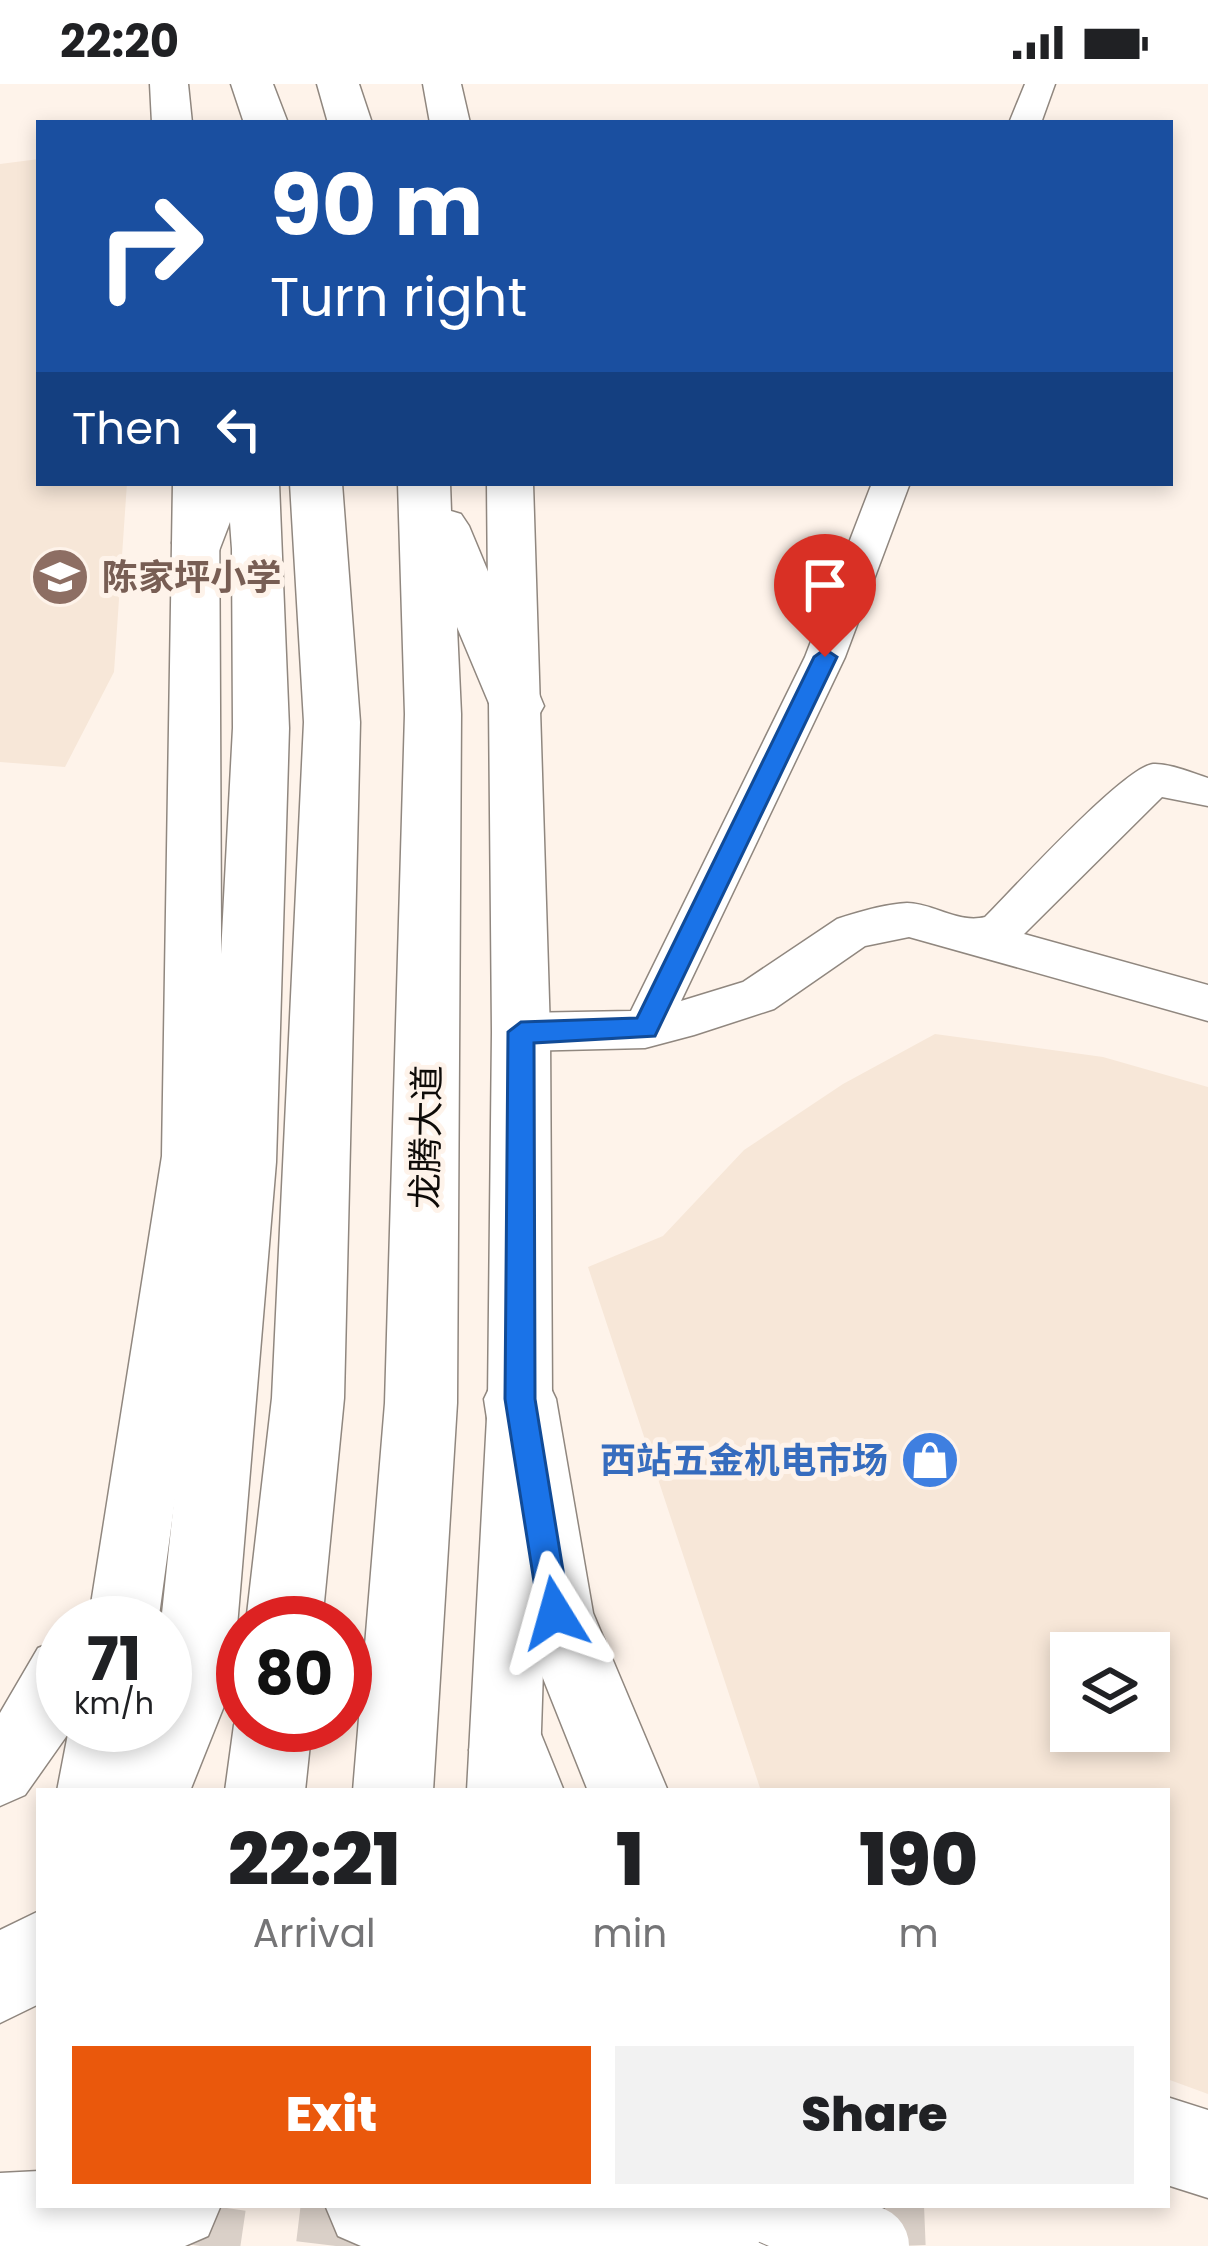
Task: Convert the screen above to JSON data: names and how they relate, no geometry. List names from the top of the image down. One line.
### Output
{"streets":{"highway":["龙腾大道"]},"places":{"school or university":["陈家坪小学"],"shop":["西站五金机电市场"]},"page":{"status":"22:20","turn":["90 m","Turn right"],"then":"Then","speed":"71 km/h","limit":"80","eta":["22:21","Arrival","1","min","190","m"],"buttons":["Exit","Share"]}}
